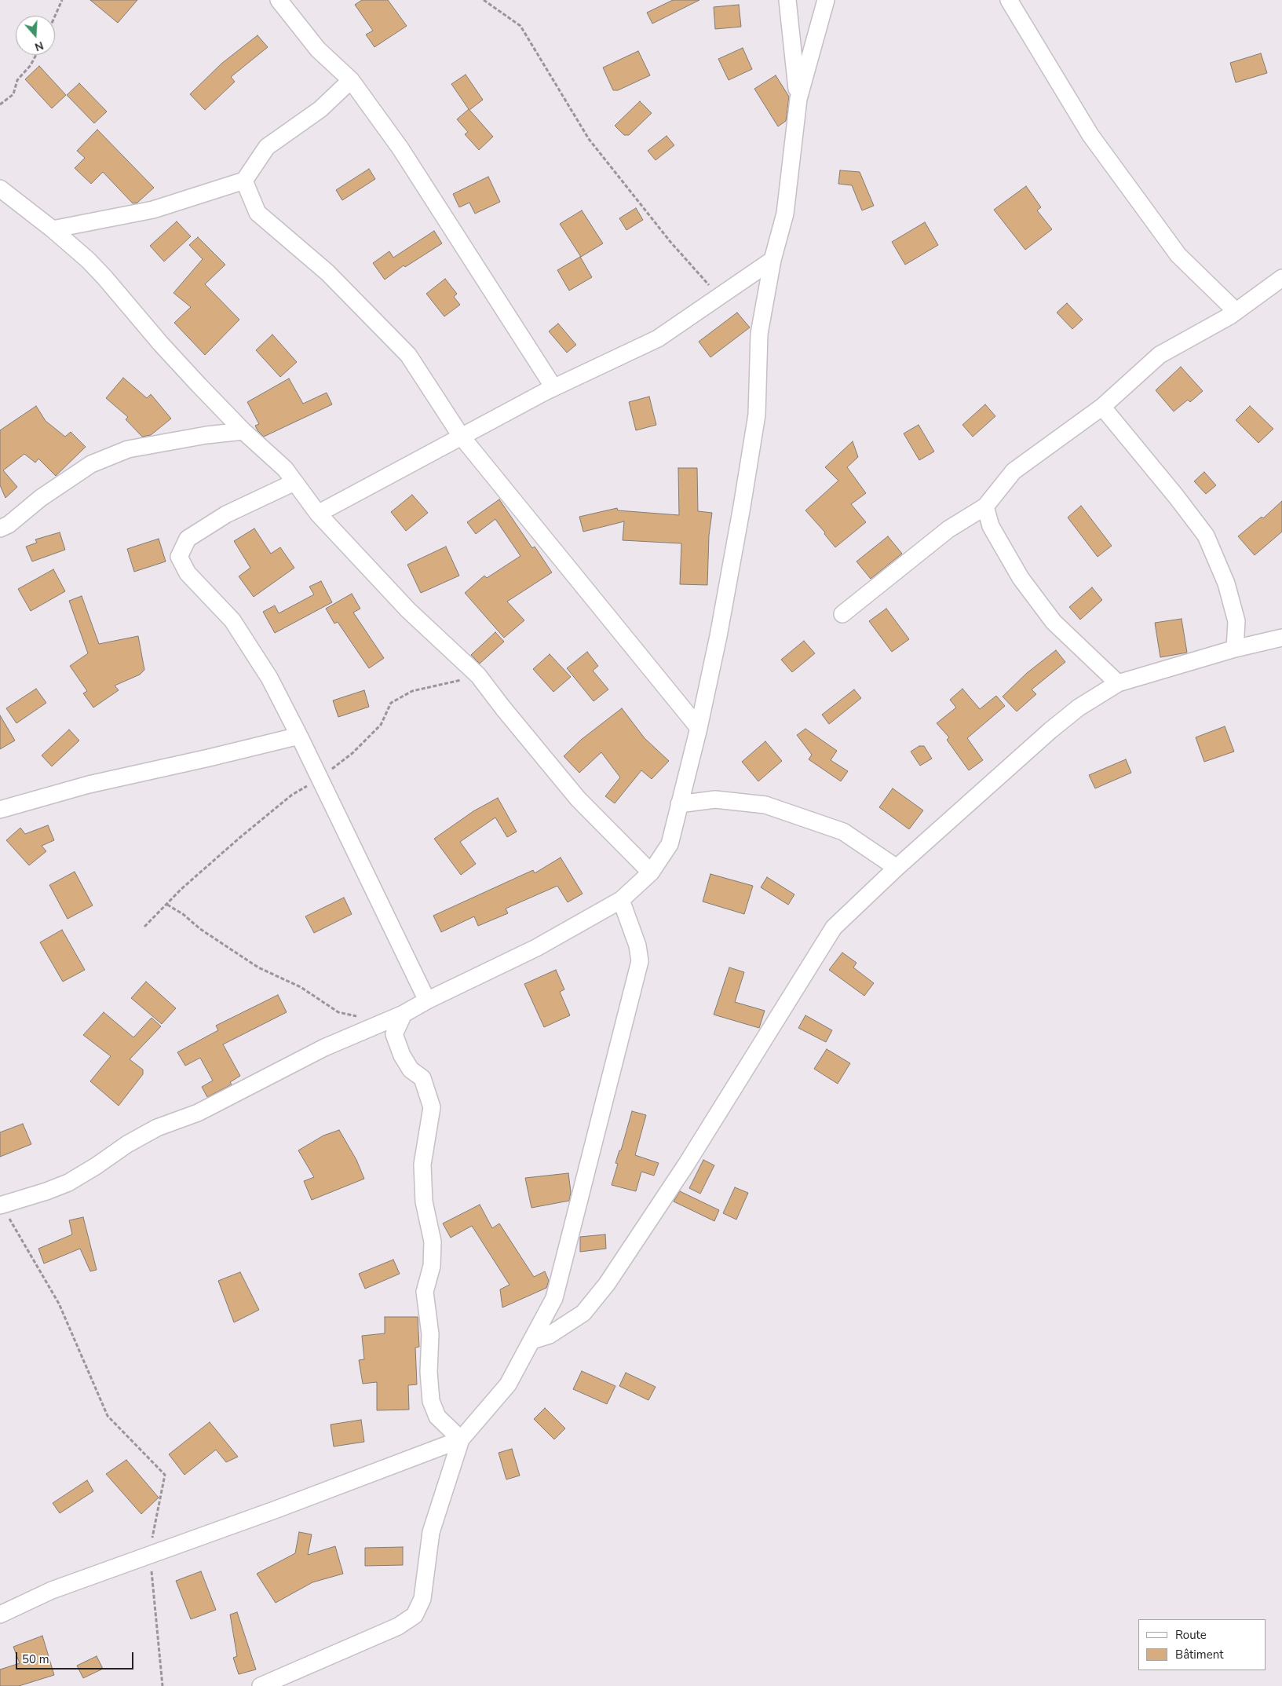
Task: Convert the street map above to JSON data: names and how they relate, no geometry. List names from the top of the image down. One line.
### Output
{"legend":["Route","Bâtiment"],"scale_bar":"50 m","north":"bottom"}
